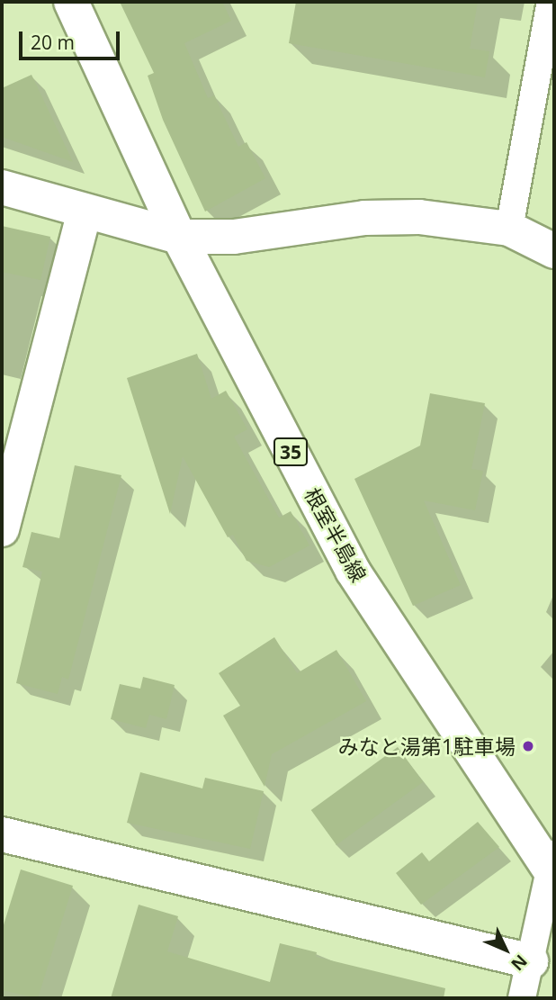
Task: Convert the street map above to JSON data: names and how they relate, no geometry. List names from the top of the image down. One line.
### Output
{"streets":{"street":["35","根室半島線"]},"places":["みなと湯第1駐車場"],"scale_bar":"20 m","north":"bottom right"}
